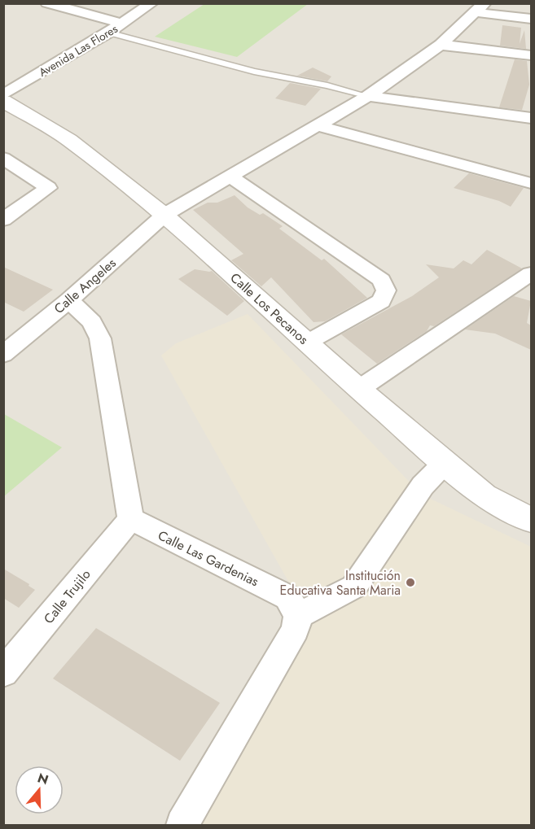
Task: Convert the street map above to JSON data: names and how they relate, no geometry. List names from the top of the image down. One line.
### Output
{"streets":{"street":["Avenida Las Flores","Calle Angeles","Calle Los Pecanos","Calle Las Gardenias","Calle Trujilo"]},"crossings":[["Calle Angeles","Calle Los Pecanos"],["Calle Las Gardenias","Calle Trujilo"]],"places":["Institución Educativa Santa Maria"],"north":"top"}
